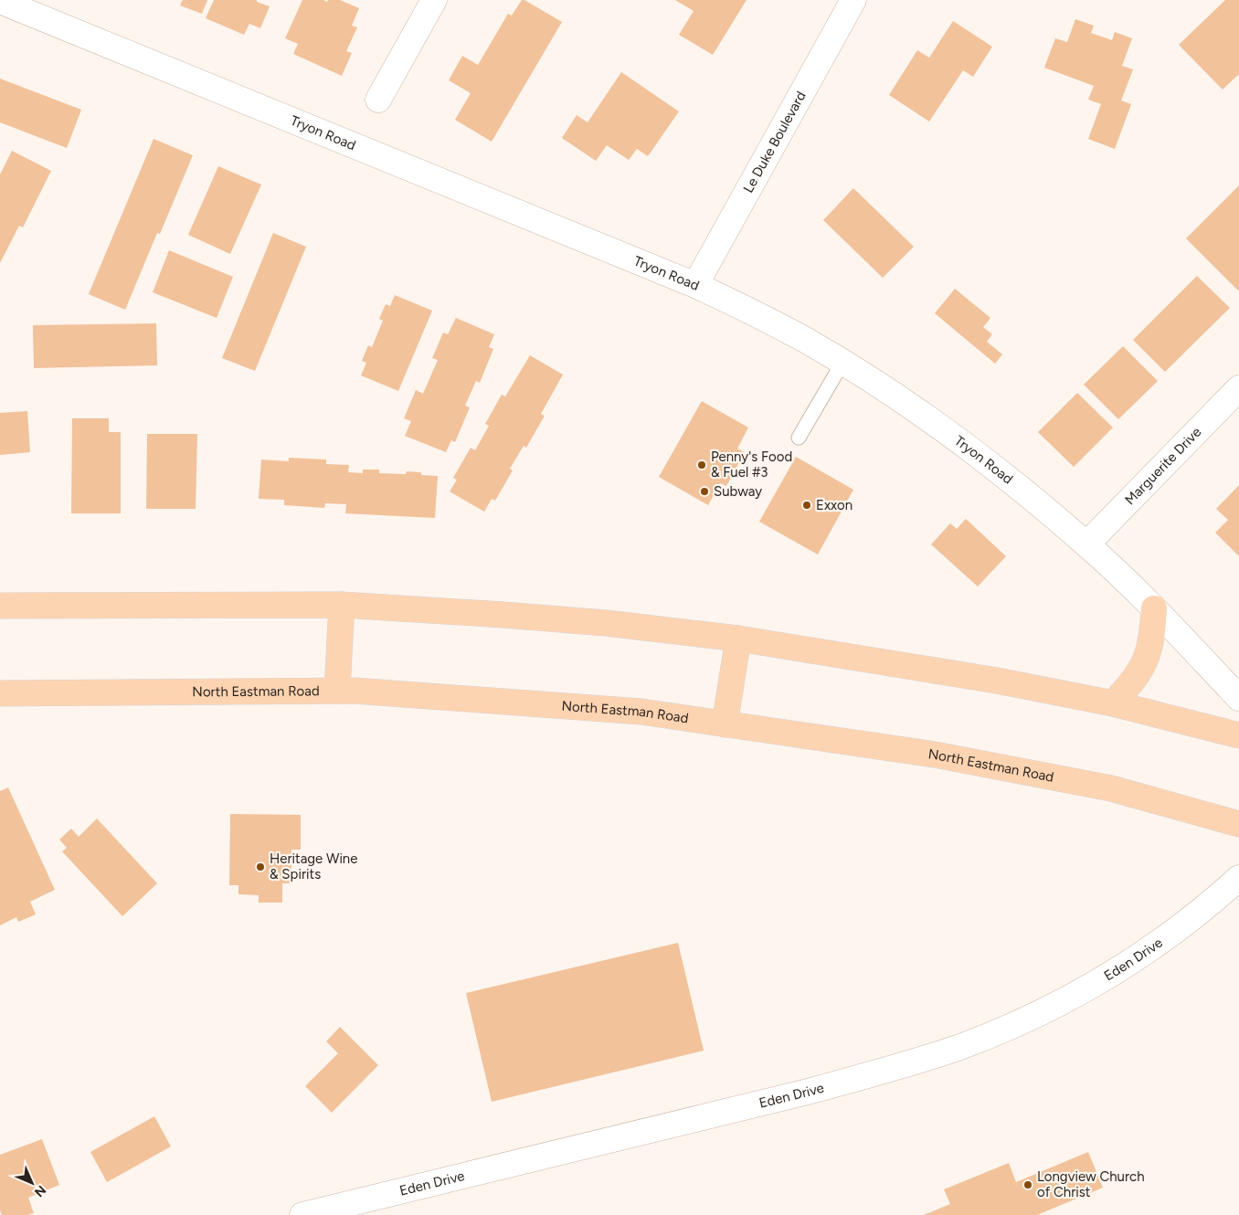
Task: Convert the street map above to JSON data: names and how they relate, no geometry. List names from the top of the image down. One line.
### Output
{"streets":{"main road":["North Eastman Road"],"street":["Tryon Road","Le Duke Boulevard","Marguerite Drive","Eden Drive"]},"crossings":[["Tryon Road","Le Duke Boulevard"],["Tryon Road","Marguerite Drive"]],"places":["Penny's Food & Fuel #3","Subway","Exxon","Heritage Wine & Spirits","Longview Church of Christ"],"north":"bottom right"}
